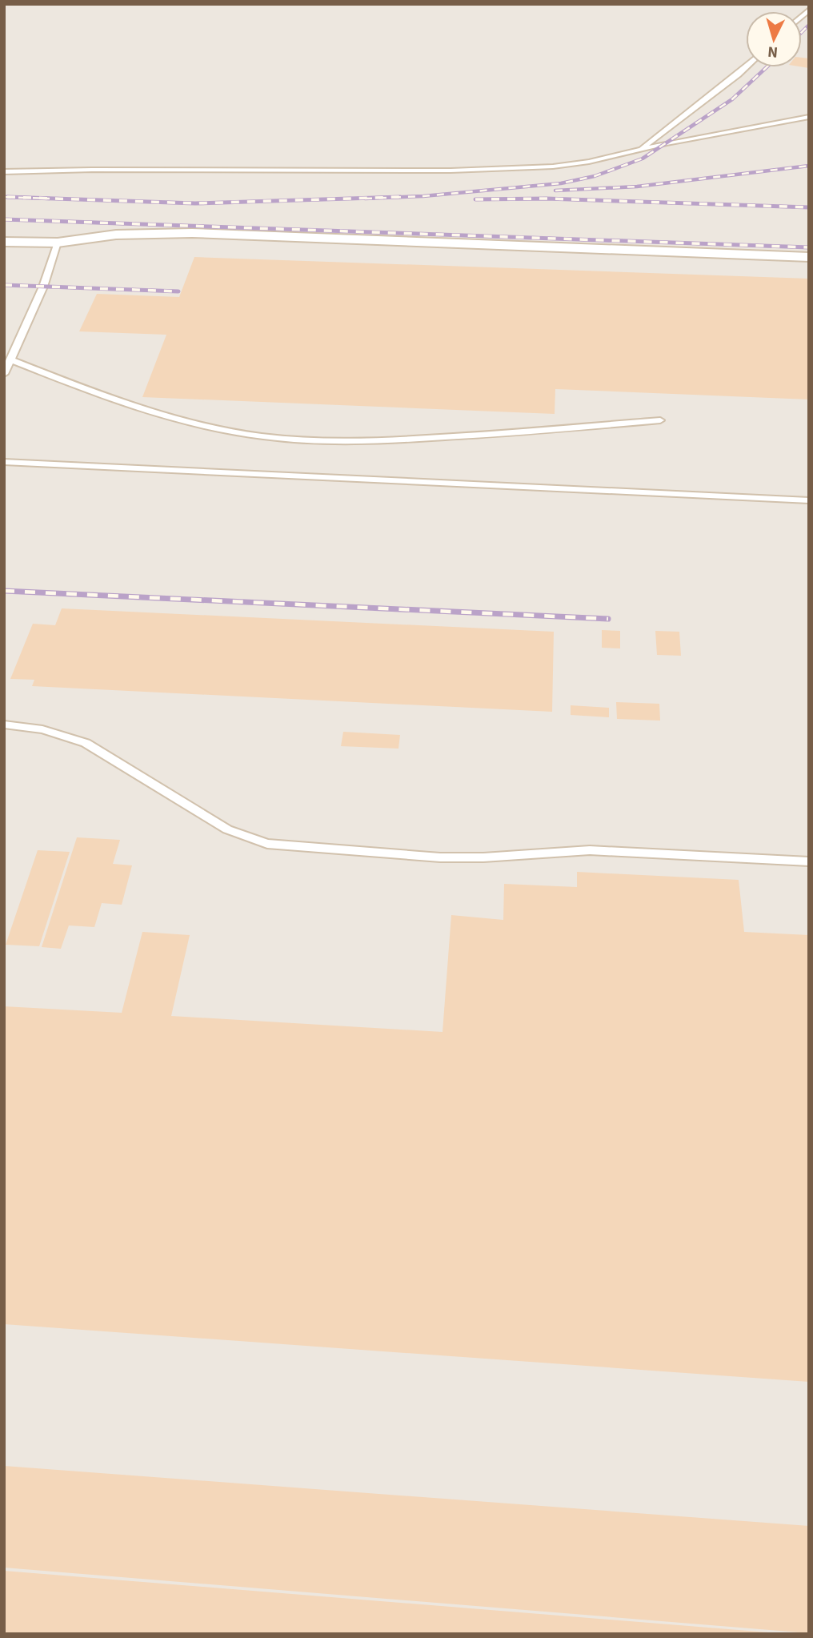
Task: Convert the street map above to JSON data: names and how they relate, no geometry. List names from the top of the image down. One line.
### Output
{"north":"bottom"}
